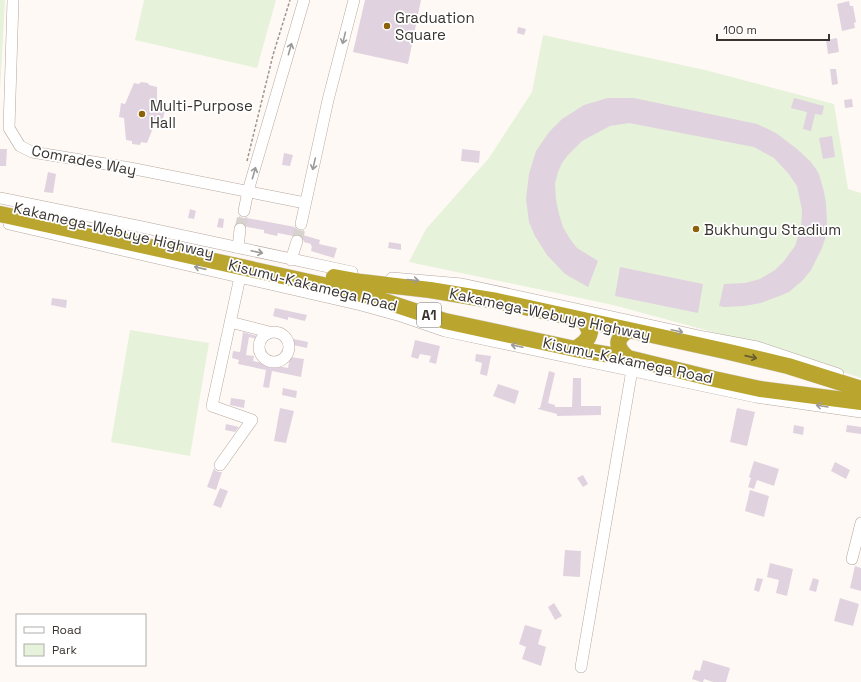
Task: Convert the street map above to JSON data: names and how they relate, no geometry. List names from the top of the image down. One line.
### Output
{"streets":{"highway":["Kakamega-Webuye Highway","Kisumu-Kakamega Road","A1"],"street":["Comrades Way"]},"crossings":[["Kakamega-Webuye Highway","Kisumu-Kakamega Road"]],"places":["Graduation Square","Multi-Purpose Hall","Bukhungu Stadium"],"legend":["Road","Park"],"scale_bar":"100 m"}
